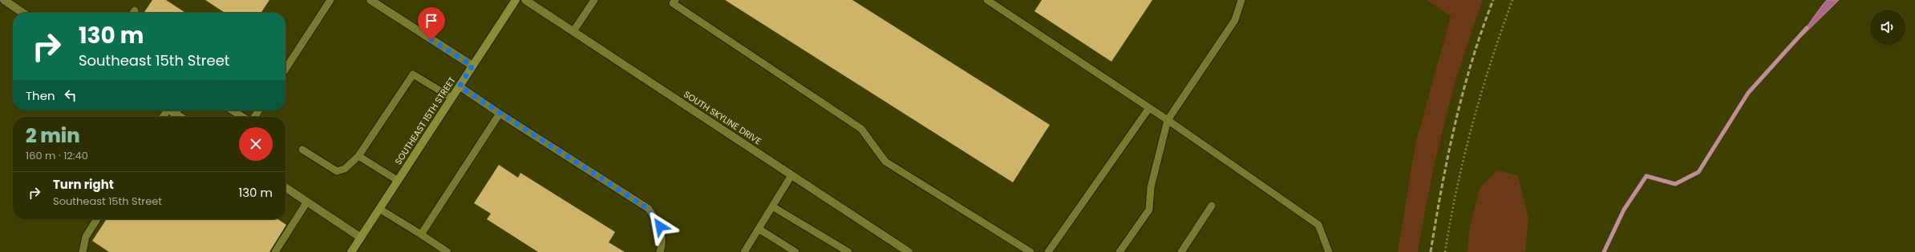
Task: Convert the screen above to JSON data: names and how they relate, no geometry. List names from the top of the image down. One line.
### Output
{"streets":{"main road":["SOUTHEAST 15TH STREET"],"street":["SOUTH SKYLINE DRIVE"]},"page":{"turn":["130 m","Southeast 15th Street"],"then":"Then","heading":["2 min","160 m · 12:40"],"list":[{"name":"Turn right","note":"Southeast 15th Street","value":"130 m"}]}}
